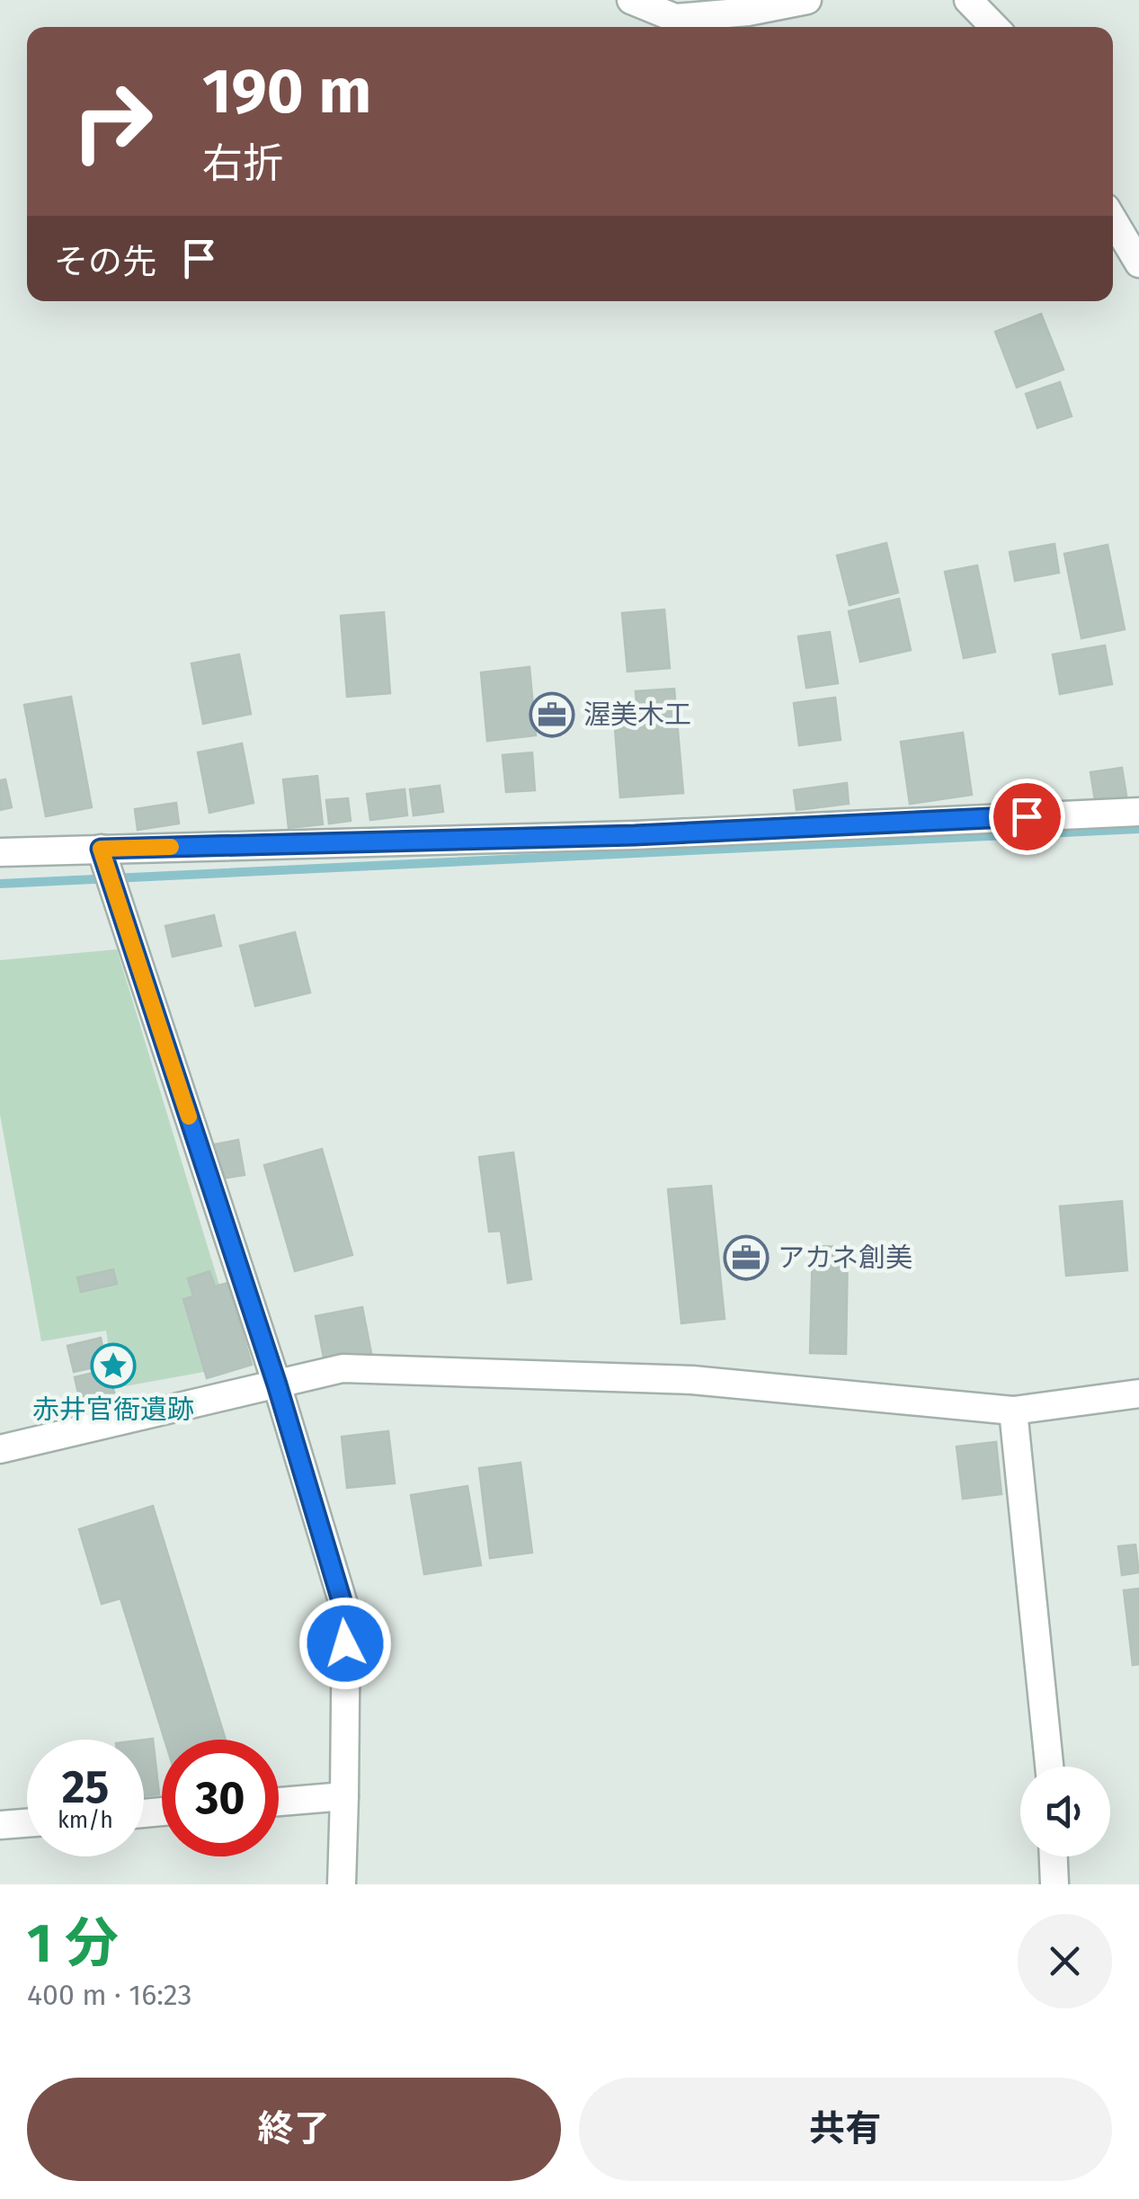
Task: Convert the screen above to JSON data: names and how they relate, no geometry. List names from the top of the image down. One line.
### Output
{"places":{"office":["渥美木工","アカネ創美"],"place":["赤井官衙遺跡"]},"page":{"turn":["190 m","右折"],"then":"その先","speed":"25 km/h","limit":"30","heading":["1 分","400 m · 16:23"],"buttons":["終了","共有"]}}
